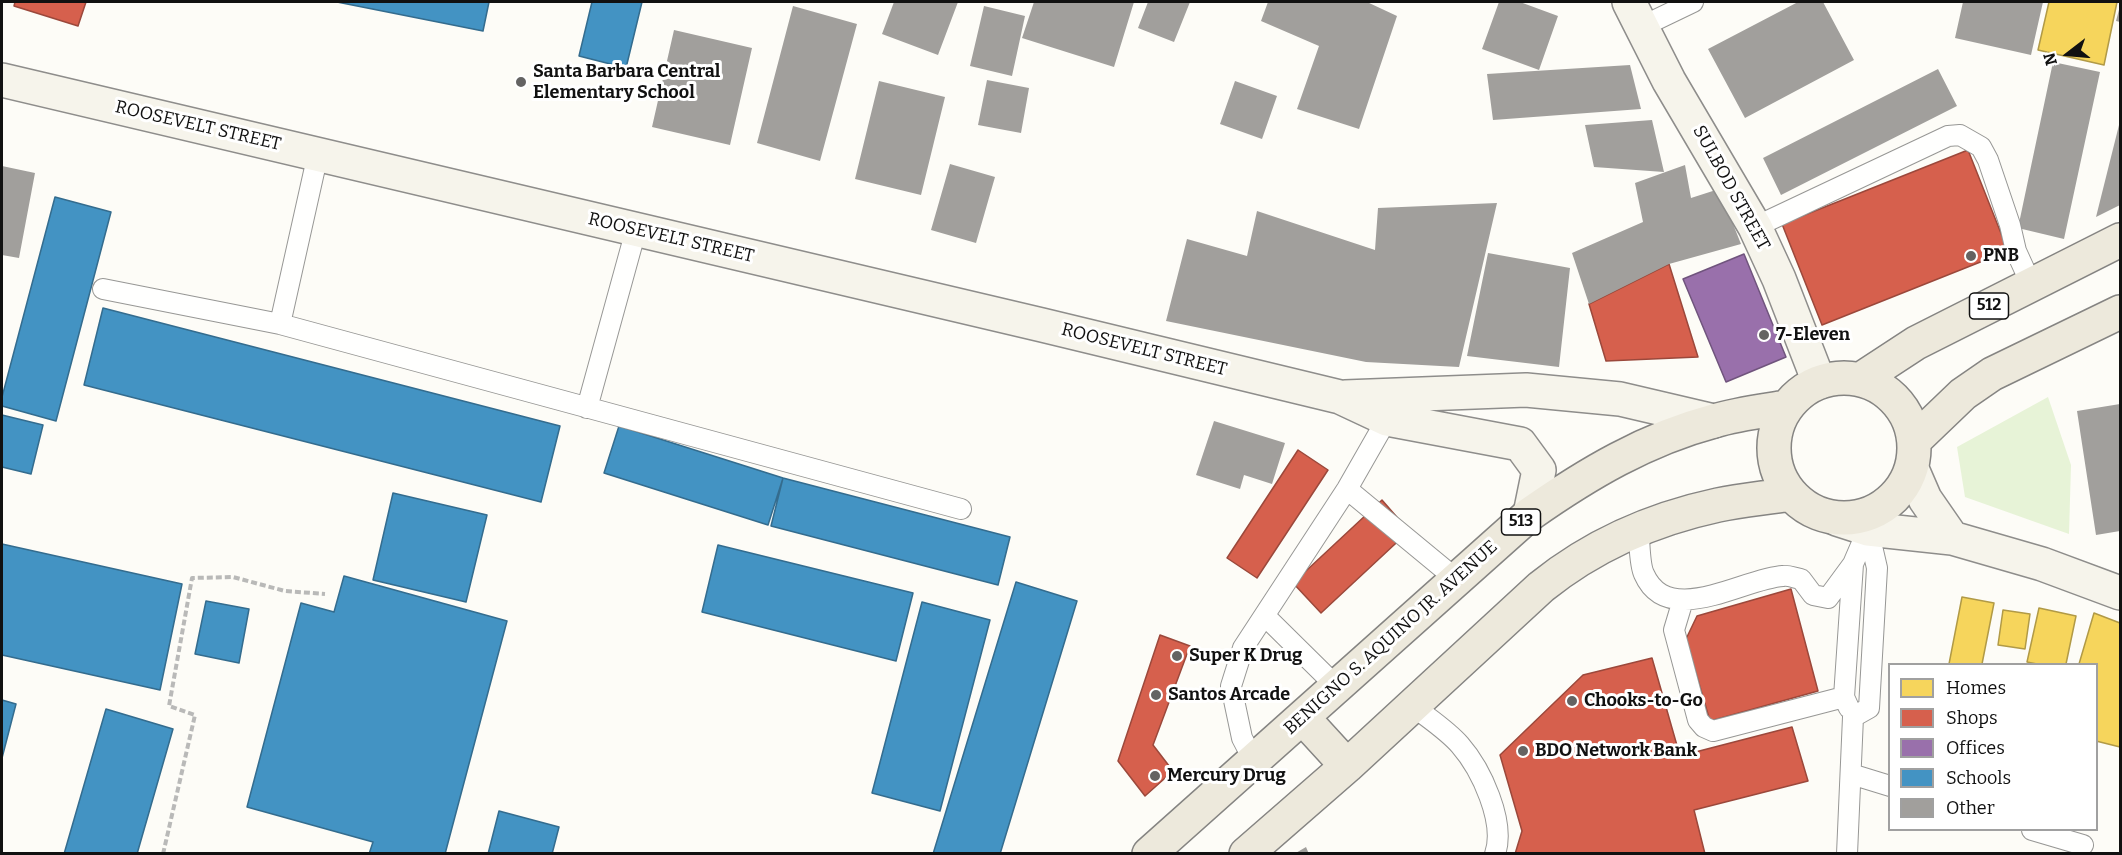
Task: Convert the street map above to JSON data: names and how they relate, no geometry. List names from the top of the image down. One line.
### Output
{"streets":{"main road":["ROOSEVELT STREET","SULBOD STREET","512","513","BENIGNO S. AQUINO JR. AVENUE"]},"crossings":[["ROOSEVELT STREET","BENIGNO S. AQUINO JR. AVENUE"],["SULBOD STREET","512"],["SULBOD STREET","BENIGNO S. AQUINO JR. AVENUE"],["512","BENIGNO S. AQUINO JR. AVENUE"]],"places":["Santa Barbara Central Elementary School","PNB","7-Eleven","Super K Drug","Santos Arcade","Chooks-to-Go","BDO Network Bank","Mercury Drug"],"legend":["Homes","Shops","Offices","Schools","Other"],"north":"left"}
